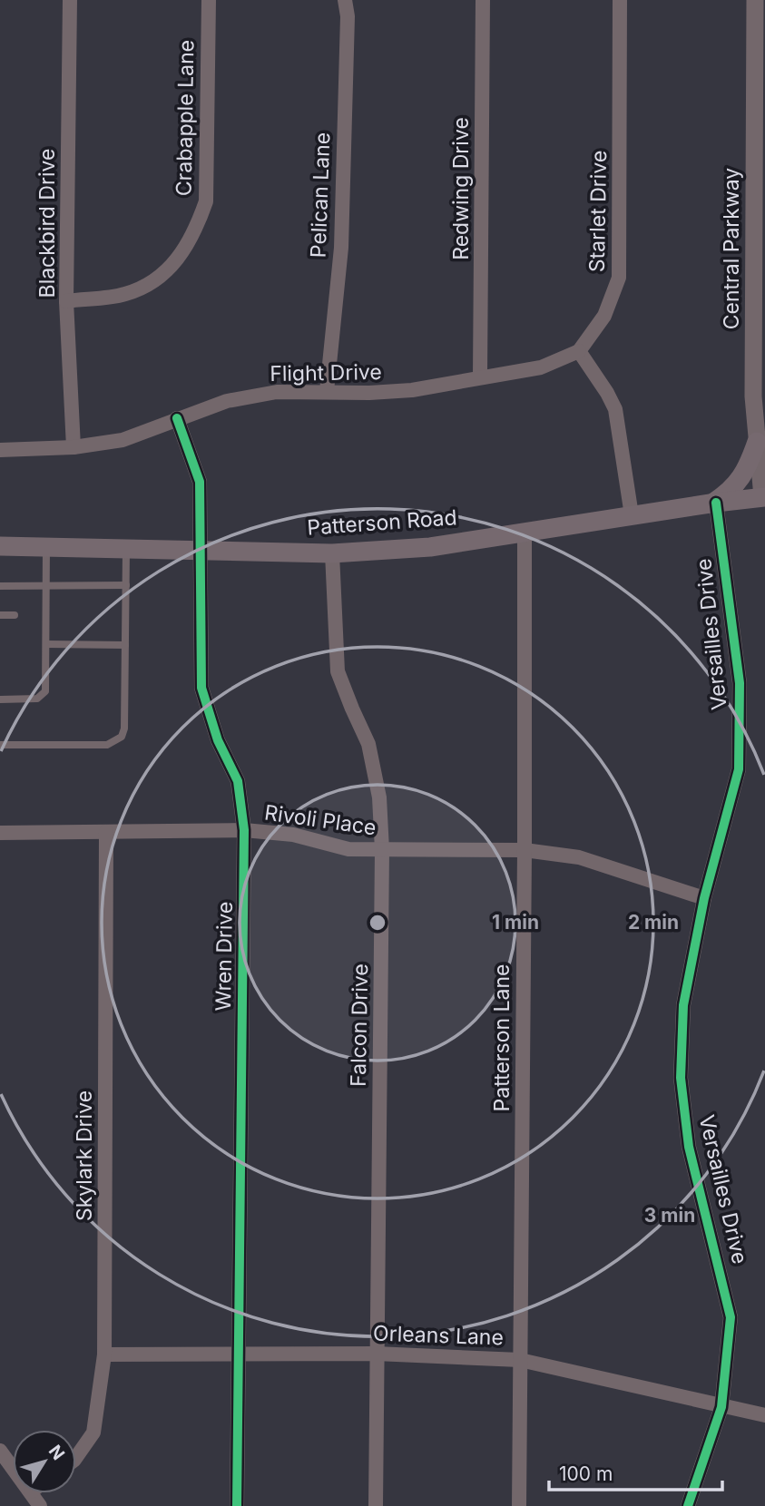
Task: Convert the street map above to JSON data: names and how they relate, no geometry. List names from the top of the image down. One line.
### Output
{"streets":{"main road":["Patterson Road"],"street":["Crabapple Lane","Redwing Drive","Pelican Lane","Starlet Drive","Blackbird Drive","Central Parkway","Flight Drive","Versailles Drive","Rivoli Place","Wren Drive","Falcon Drive","Patterson Lane","Skylark Drive","Orleans Lane"]},"crossings":[["Crabapple Lane","Blackbird Drive"],["Redwing Drive","Flight Drive"],["Pelican Lane","Flight Drive"],["Starlet Drive","Flight Drive"],["Blackbird Drive","Flight Drive"],["Central Parkway","Patterson Road"],["Flight Drive","Wren Drive"],["Patterson Road","Versailles Drive"],["Patterson Road","Wren Drive"],["Patterson Road","Falcon Drive"],["Patterson Road","Patterson Lane"],["Versailles Drive","Rivoli Place"],["Versailles Drive","Orleans Lane"],["Rivoli Place","Wren Drive"],["Rivoli Place","Falcon Drive"],["Rivoli Place","Patterson Lane"],["Rivoli Place","Skylark Drive"],["Wren Drive","Orleans Lane"],["Falcon Drive","Orleans Lane"],["Patterson Lane","Orleans Lane"],["Skylark Drive","Orleans Lane"]],"scale_bar":"100 m","north":"top right","rings":["1 min","2 min","3 min"]}
